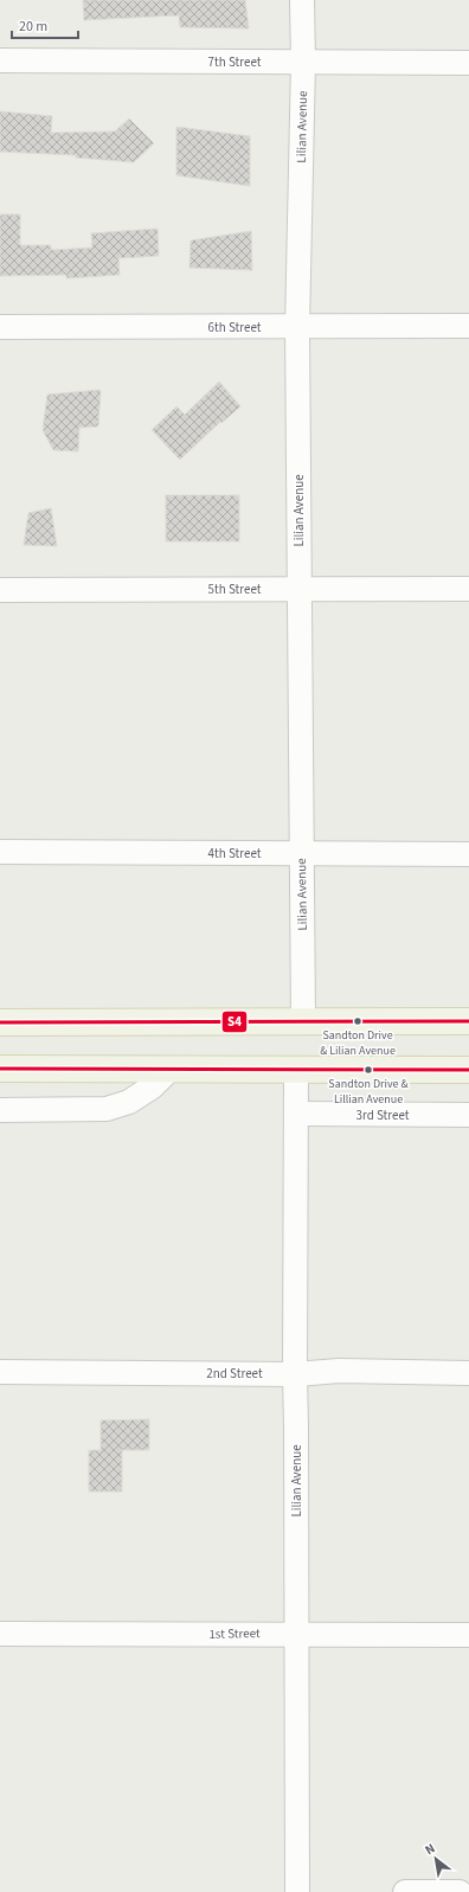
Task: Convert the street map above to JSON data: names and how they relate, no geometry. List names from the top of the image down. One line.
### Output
{"streets":{"street":["7th Street","Lilian Avenue","6th Street","5th Street","4th Street","3rd Street","2nd Street","1st Street"]},"crossings":[["7th Street","Lilian Avenue"],["Lilian Avenue","6th Street"],["Lilian Avenue","5th Street"],["Lilian Avenue","4th Street"],["Lilian Avenue","3rd Street"],["Lilian Avenue","2nd Street"],["Lilian Avenue","1st Street"]],"places":["Sandton Drive & Lilian Avenue","Sandton Drive & Lillian Avenue"],"lines":["transit line S4"],"scale_bar":"20 m","north":"top left"}
